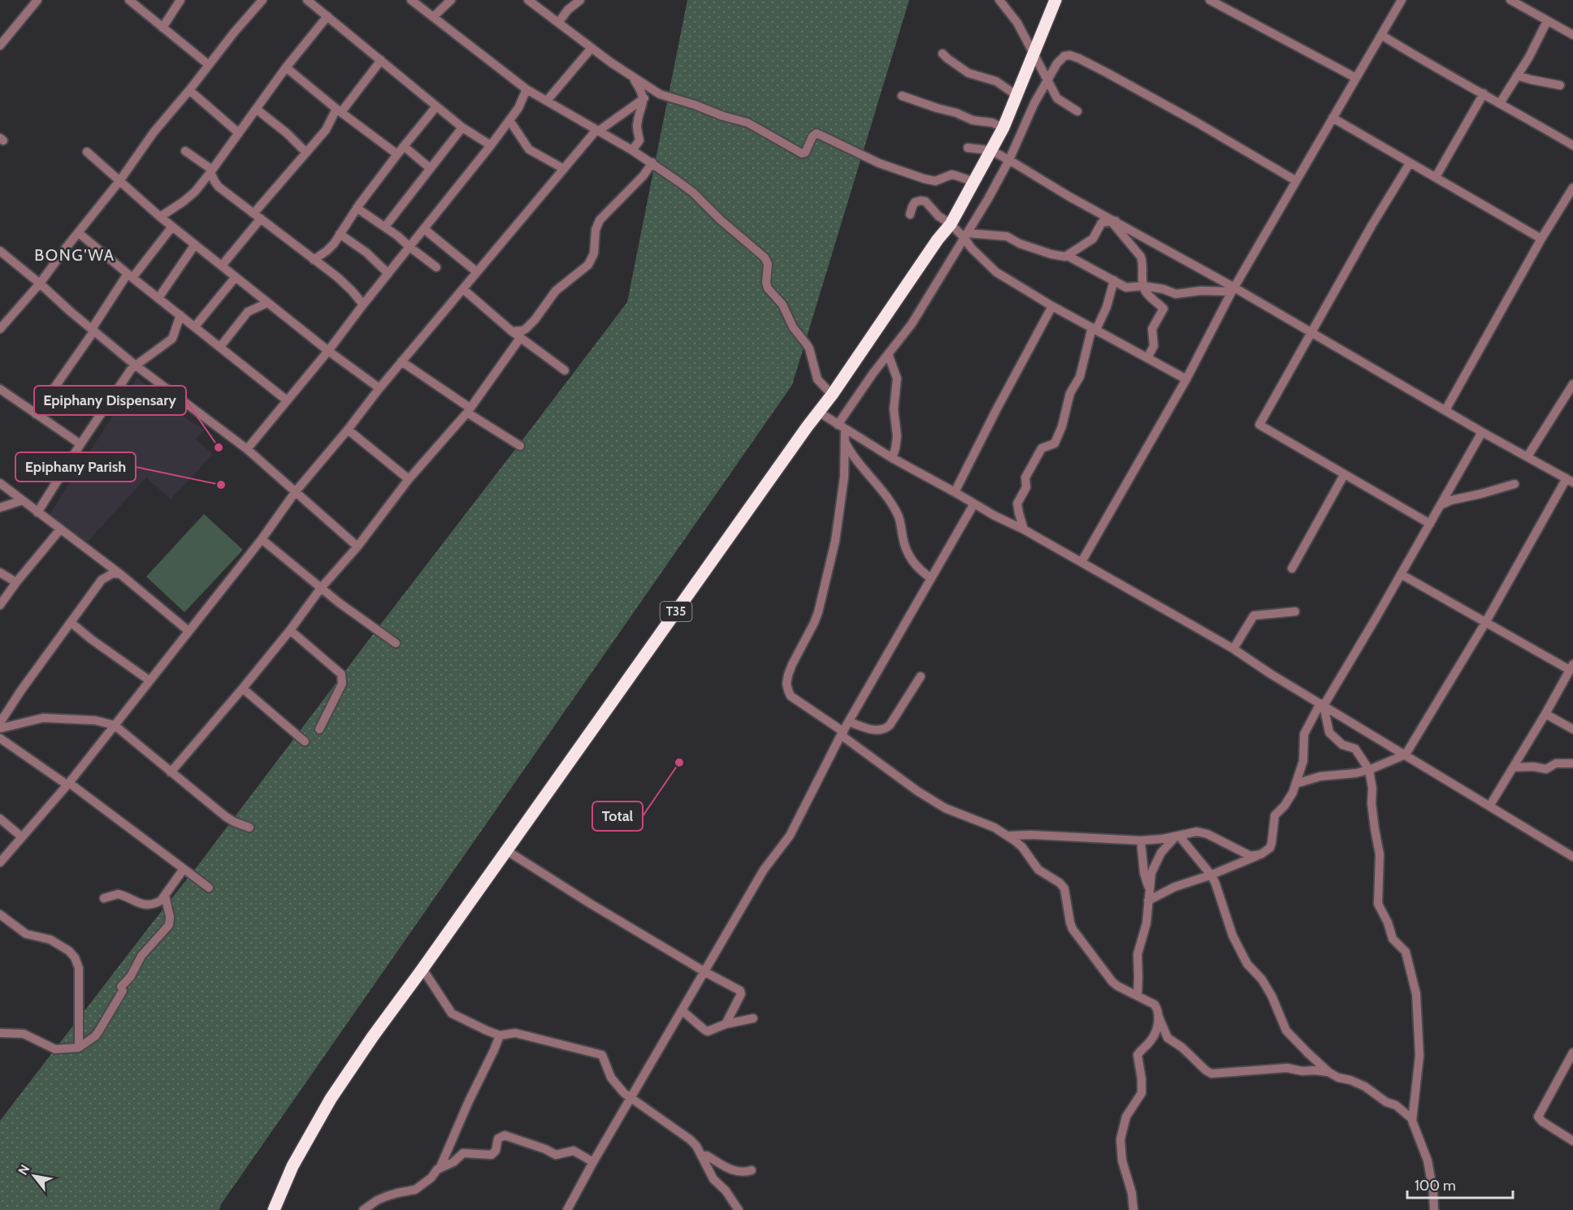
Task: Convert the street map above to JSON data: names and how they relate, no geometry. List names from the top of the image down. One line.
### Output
{"streets":{"highway":["T35"]},"districts":["BONG'WA"],"places":["Epiphany Dispensary","Epiphany Parish","Total"],"scale_bar":"100 m","north":"top left"}
